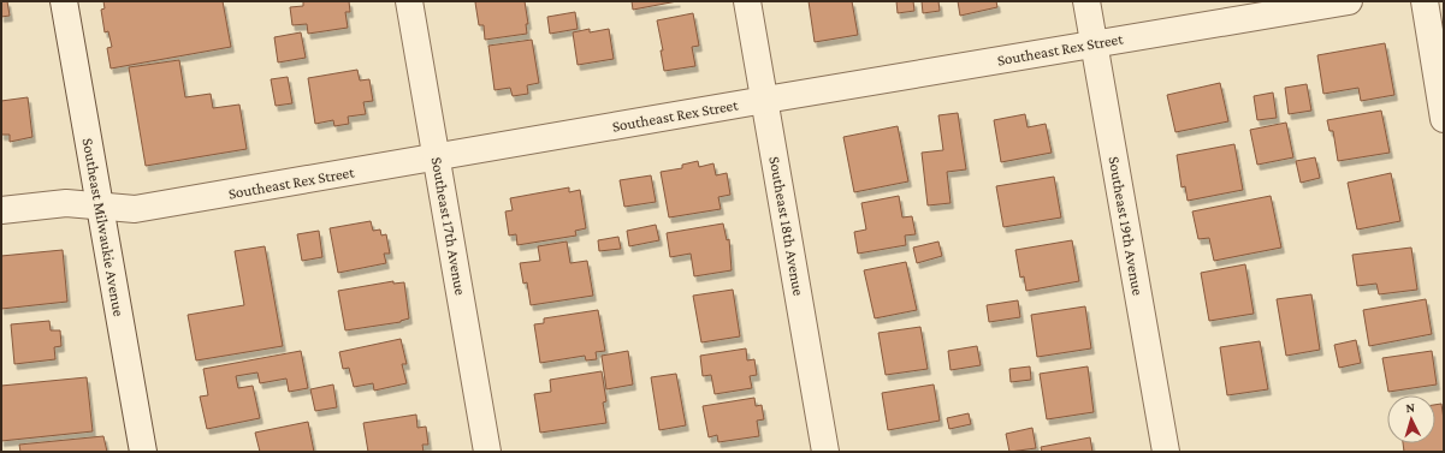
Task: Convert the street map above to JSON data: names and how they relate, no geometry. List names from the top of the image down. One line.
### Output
{"streets":{"street":["Southeast Rex Street","Southeast 17th Avenue","Southeast 18th Avenue","Southeast 19th Avenue","Southeast Milwaukie Avenue"]},"crossings":[["Southeast Rex Street","Southeast 17th Avenue"],["Southeast Rex Street","Southeast 18th Avenue"],["Southeast Rex Street","Southeast 19th Avenue"],["Southeast Rex Street","Southeast Milwaukie Avenue"]],"north":"top"}
